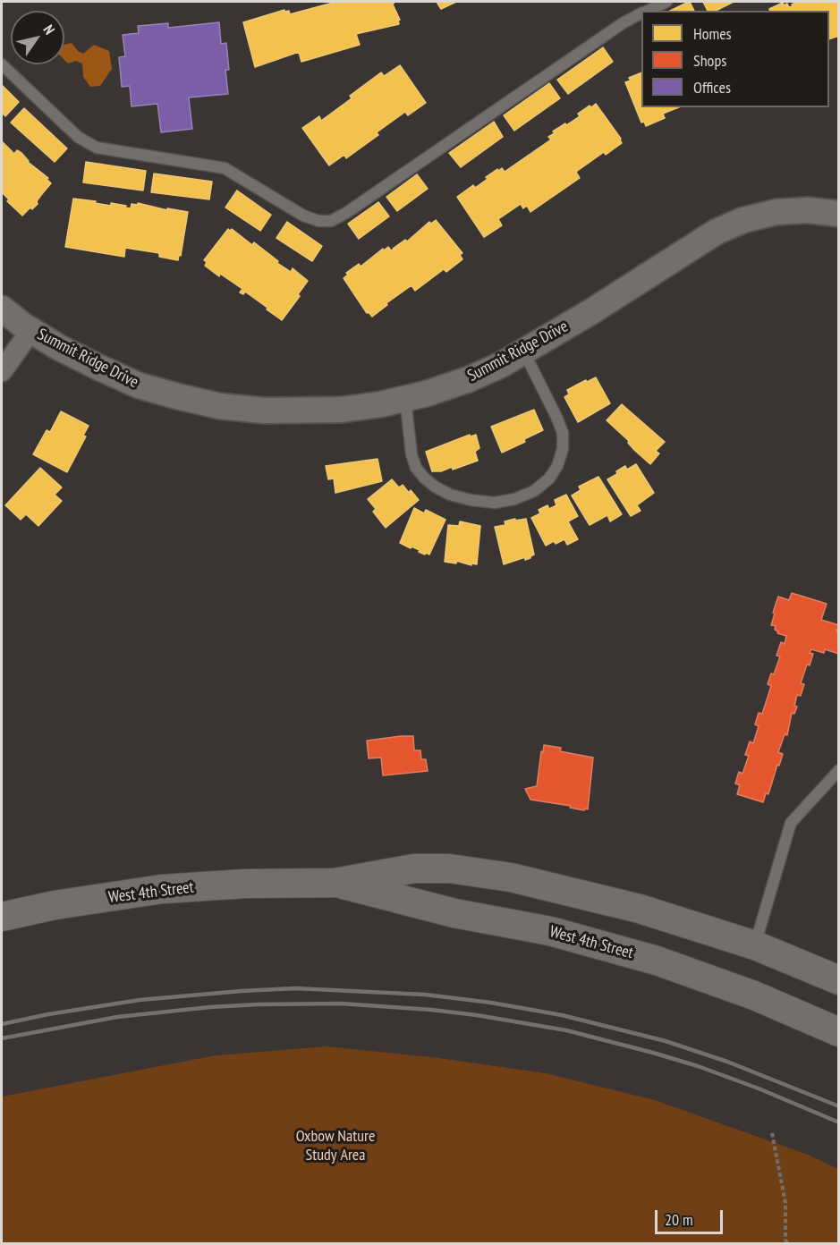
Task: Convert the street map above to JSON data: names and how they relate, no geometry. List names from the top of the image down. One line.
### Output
{"streets":{"main road":["West 4th Street"],"street":["Summit Ridge Drive"]},"parks":["Oxbow Nature Study Area"],"legend":["Homes","Shops","Offices"],"scale_bar":"20 m","north":"top right"}
